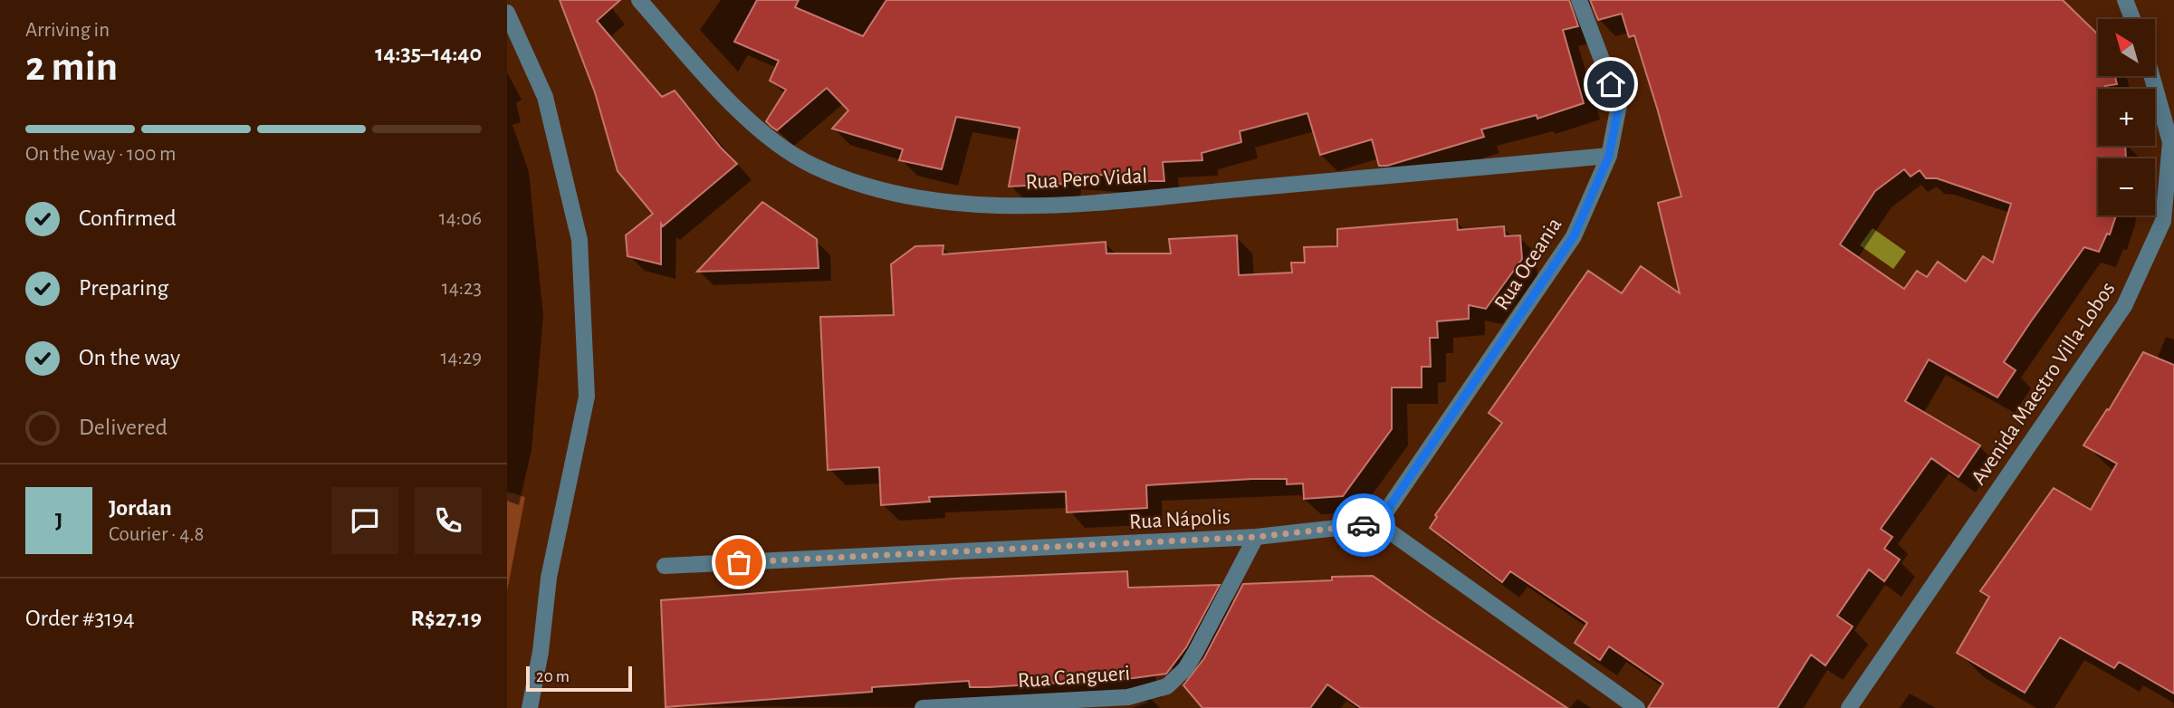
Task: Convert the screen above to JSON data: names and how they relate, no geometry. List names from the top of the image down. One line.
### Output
{"streets":{"street":["Rua Pero Vidal","Rua Oceania","Avenida Maestro Villa-Lobos","Rua Nápolis","Rua Cangueri"]},"crossings":[["Rua Pero Vidal","Rua Oceania"],["Rua Oceania","Rua Nápolis"],["Rua Nápolis","Rua Cangueri"]],"scale_bar":"20 m","north":"top left","page":{"heading":["2 min","Arriving in","14:35–14:40"],"panel":["Jordan","Courier · 4.8","Order #3194","R$27.19"],"map_buttons":["+","−"],"bar":"On the way · 100 m","list":[["Confirmed","14:06"],["Preparing","14:23"],["On the way","14:29"],"Delivered"],"round":"J","scale":"20 m"}}
